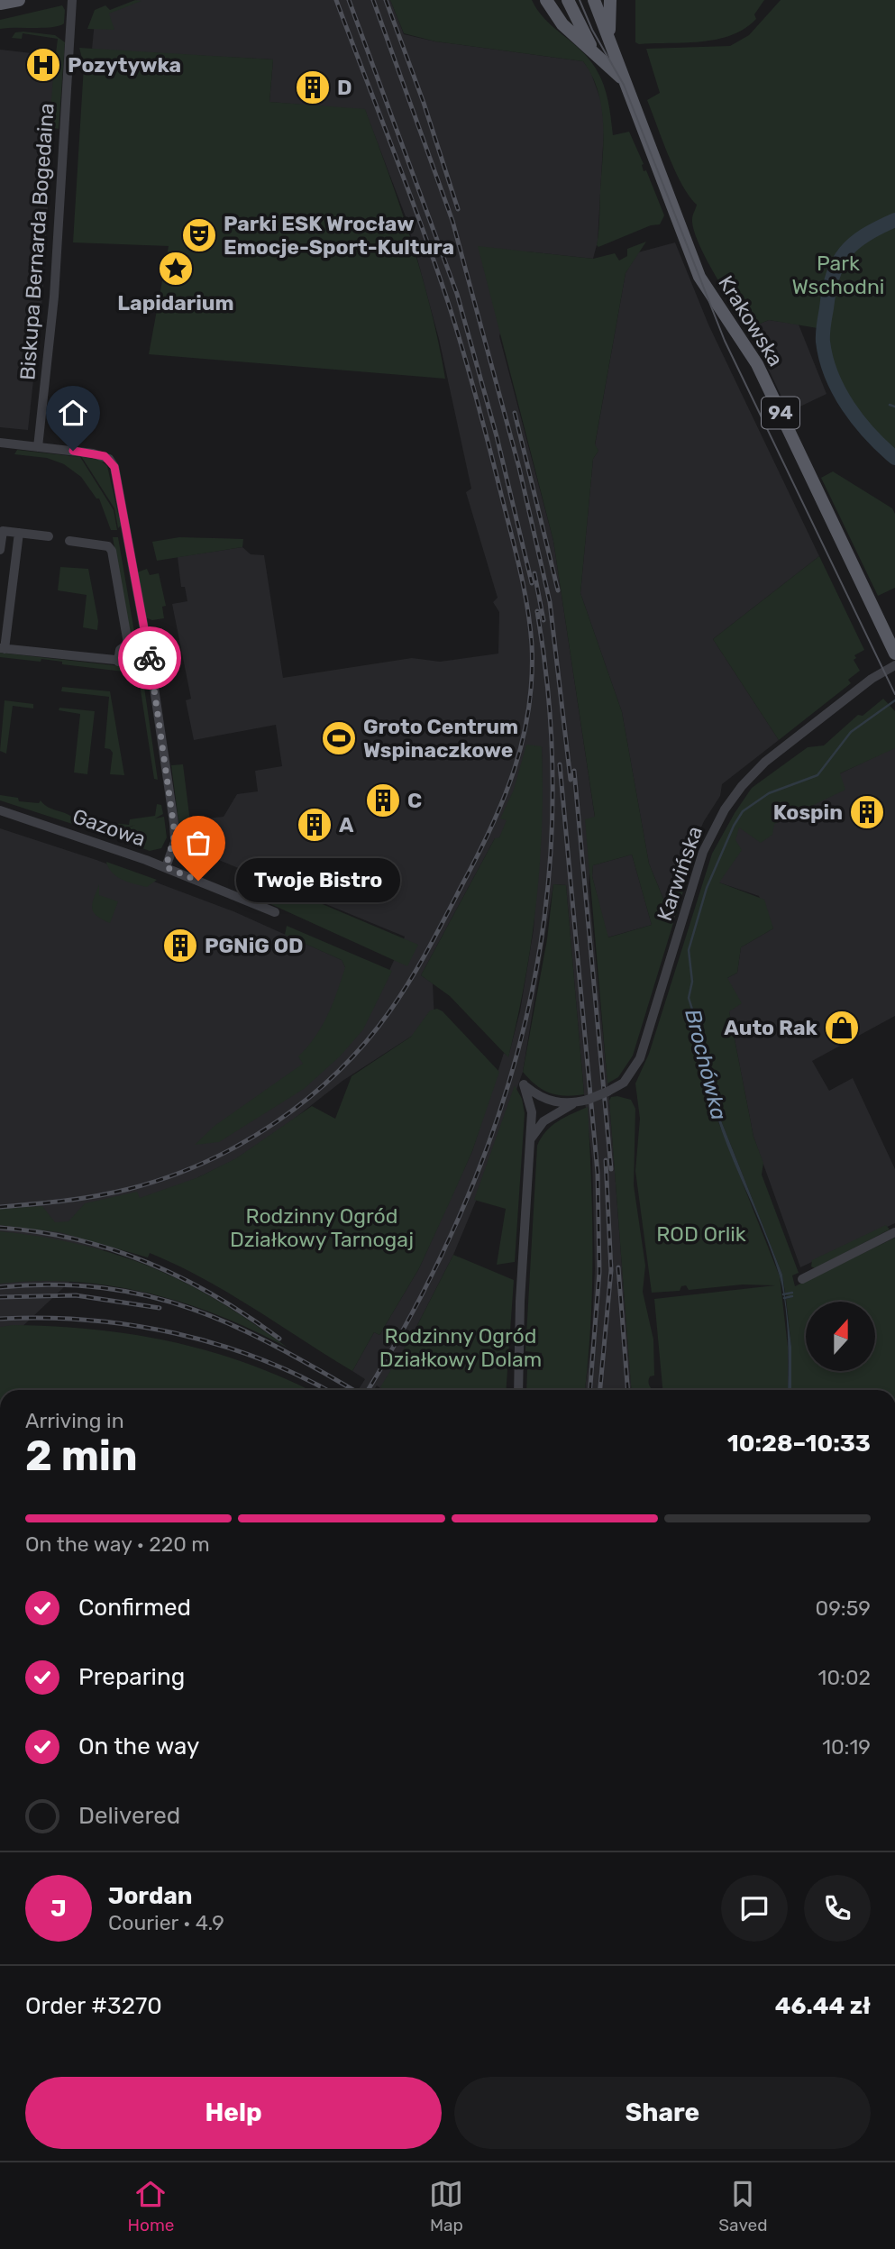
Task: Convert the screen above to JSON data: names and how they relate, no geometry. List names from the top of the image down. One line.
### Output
{"streets":{"main road":["Krakowska","94"],"street":["Biskupa Bernarda Bogedaina","Gazowa","Karwińska"]},"crossings":[["Krakowska","94"]],"water":["Brochówka"],"parks":["Park Wschodni","Rodzinny Ogród Działkowy Tarnogaj","ROD Orlik","Rodzinny Ogród Działkowy Dolam"],"places":{"hospital":["Pozytywka"],"building":["D","C","Kospin","A","PGNiG OD"],"theatre":["Parki ESK Wrocław Emocje-Sport-Kultura"],"place":["Lapidarium"],"sports":["Groto Centrum Wspinaczkowe"],"other":["Twoje Bistro"],"shop":["Auto Rak"]},"north":"top","page":{"bubble":"Twoje Bistro","heading":["2 min","Arriving in","10:28–10:33"],"panel":["Jordan","Courier · 4.9","Order #3270","46.44 zł"],"bar":"On the way · 220 m","list":[["Confirmed","09:59"],["Preparing","10:02"],["On the way","10:19"],"Delivered"],"round":"J","buttons":["Help","Share"],"tabs":["Home","Map","Saved"]}}
